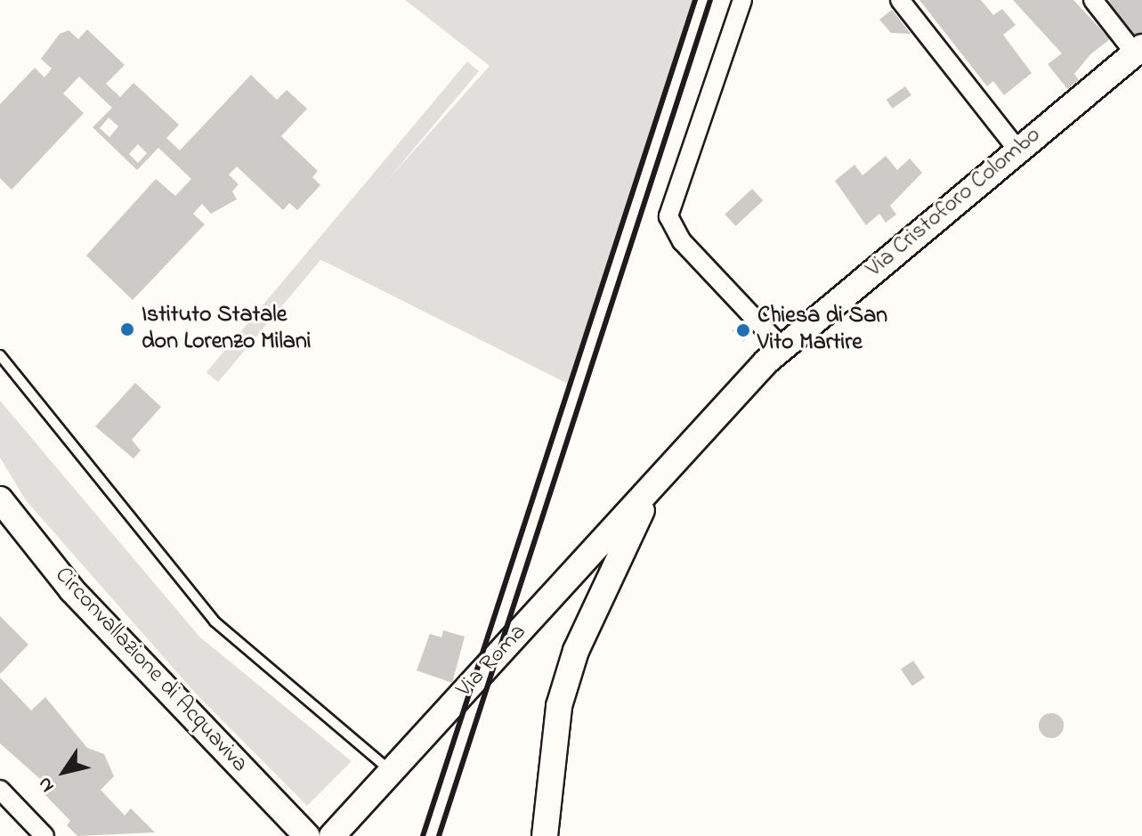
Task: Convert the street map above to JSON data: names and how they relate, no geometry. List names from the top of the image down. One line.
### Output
{"streets":{"main road":["Via Cristoforo Colombo","Via Roma","Circonvallazione di Acquaviva"]},"crossings":[["Via Cristoforo Colombo","Via Roma"]],"places":["Istituto Statale don Lorenzo Milani","Chiesa di San Vito Martire"],"north":"bottom left"}
